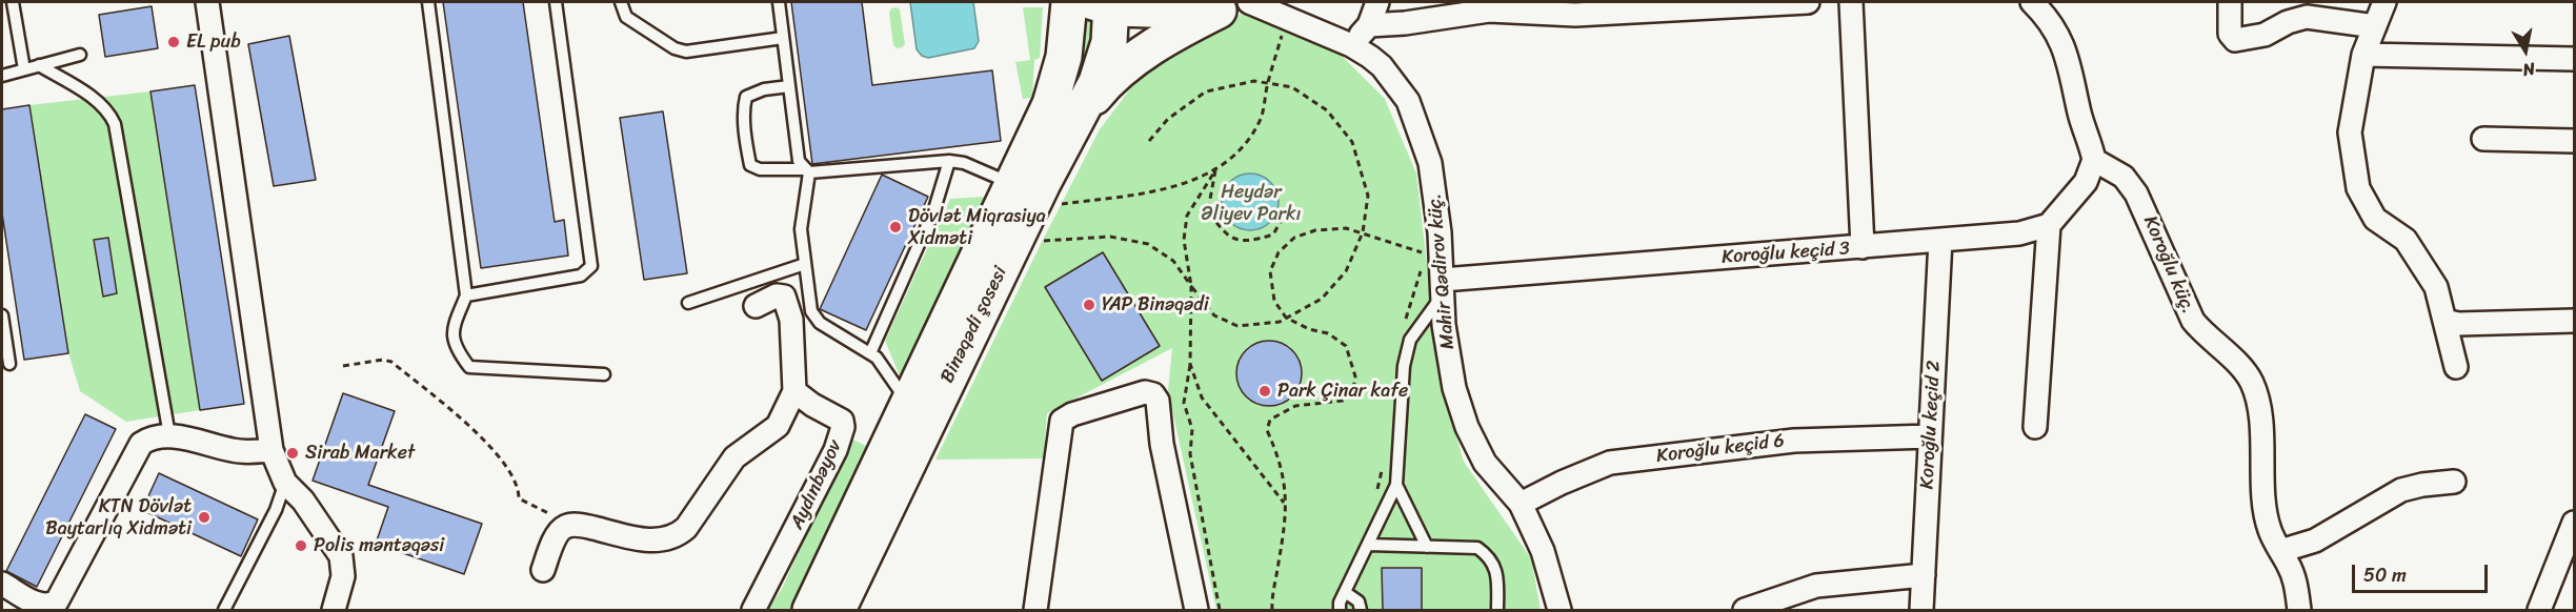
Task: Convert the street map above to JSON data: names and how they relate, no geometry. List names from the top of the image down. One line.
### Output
{"streets":{"main road":["Binəqədi şosesi"],"street":["Koroğlu keçid 3","Koroğlu küç.","Mahir Qədirov küç.","Koroğlu keçid 2","Koroğlu keçid 6","Aydınbəyov"]},"crossings":[["Koroğlu keçid 3","Mahir Qədirov küç."],["Koroğlu keçid 3","Koroğlu keçid 2"],["Mahir Qədirov küç.","Koroğlu keçid 6"],["Koroğlu keçid 2","Koroğlu keçid 6"]],"parks":["Heydər Əliyev Parkı"],"places":["EL pub","Dövlət Miqrasiya Xidməti","YAP Binəqədi","Park Çinar kafe","Sirab Market","KTN Dövlət Baytarlıq Xidməti","Polis məntəqəsi"],"scale_bar":"50 m","north":"bottom"}
